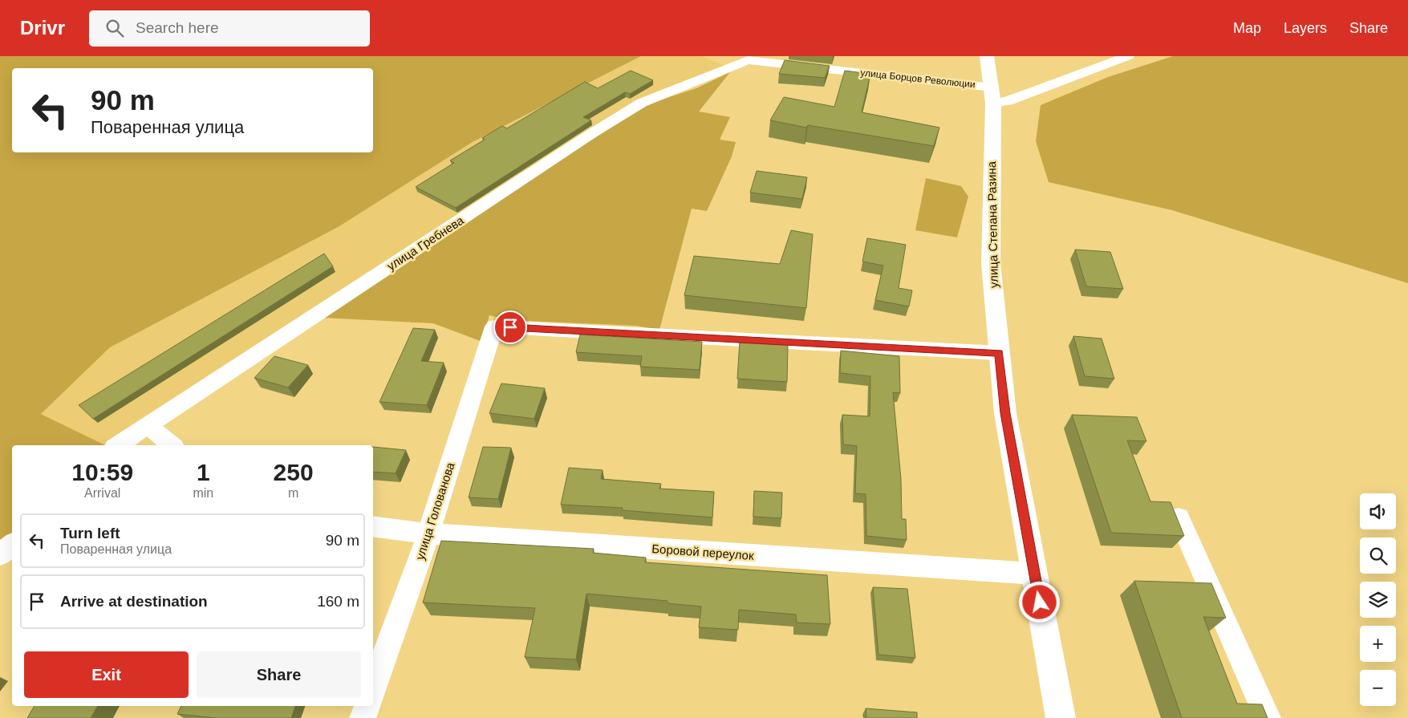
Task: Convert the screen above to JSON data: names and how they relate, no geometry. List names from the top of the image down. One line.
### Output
{"streets":{"main road":["улица Степана Разина"],"street":["улица Борцов Революции","улица Гребнева","улица Голованова","Боровой переулок"]},"crossings":[["улица Борцов Революции","улица Степана Разина"],["улица Борцов Революции","улица Гребнева"],["улица Степана Разина","улица Голованова"],["улица Степана Разина","Боровой переулок"],["улица Голованова","Боровой переулок"]],"page":{"header":"Drivr","search":"Search here","nav":["Map","Layers","Share"],"turn":["90 m","Поваренная улица"],"eta":["10:59","Arrival","1","min","250","m"],"map_buttons":["+","−"],"list":[{"name":"Turn left","note":"Поваренная улица","value":"90 m"},{"name":"Arrive at destination","value":"160 m"}],"buttons":["Exit","Share"]}}
